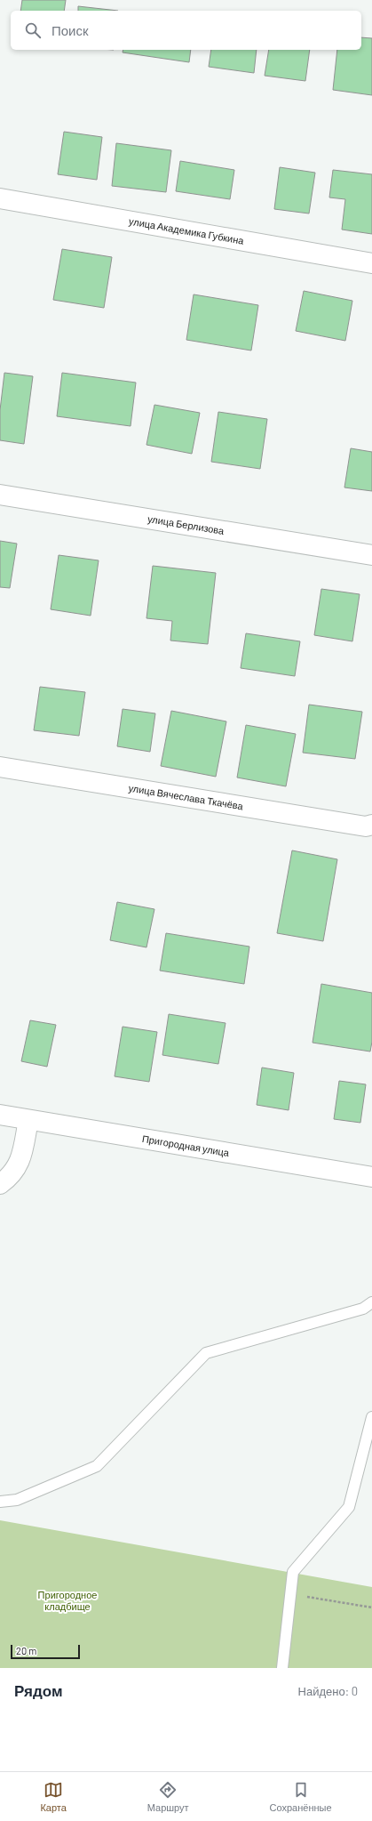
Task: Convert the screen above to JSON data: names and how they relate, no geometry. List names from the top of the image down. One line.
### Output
{"streets":{"street":["улица Академика Губкина","улица Берлизова","улица Вячеслава Ткачёва","Пригородная улица"]},"parks":["Пригородное кладбище"],"scale_bar":"20 m","page":{"search":"Поиск","scale":"20 m","heading":["Рядом","Найдено: 0"],"nav":["Карта","Маршрут","Сохранённые"]}}
